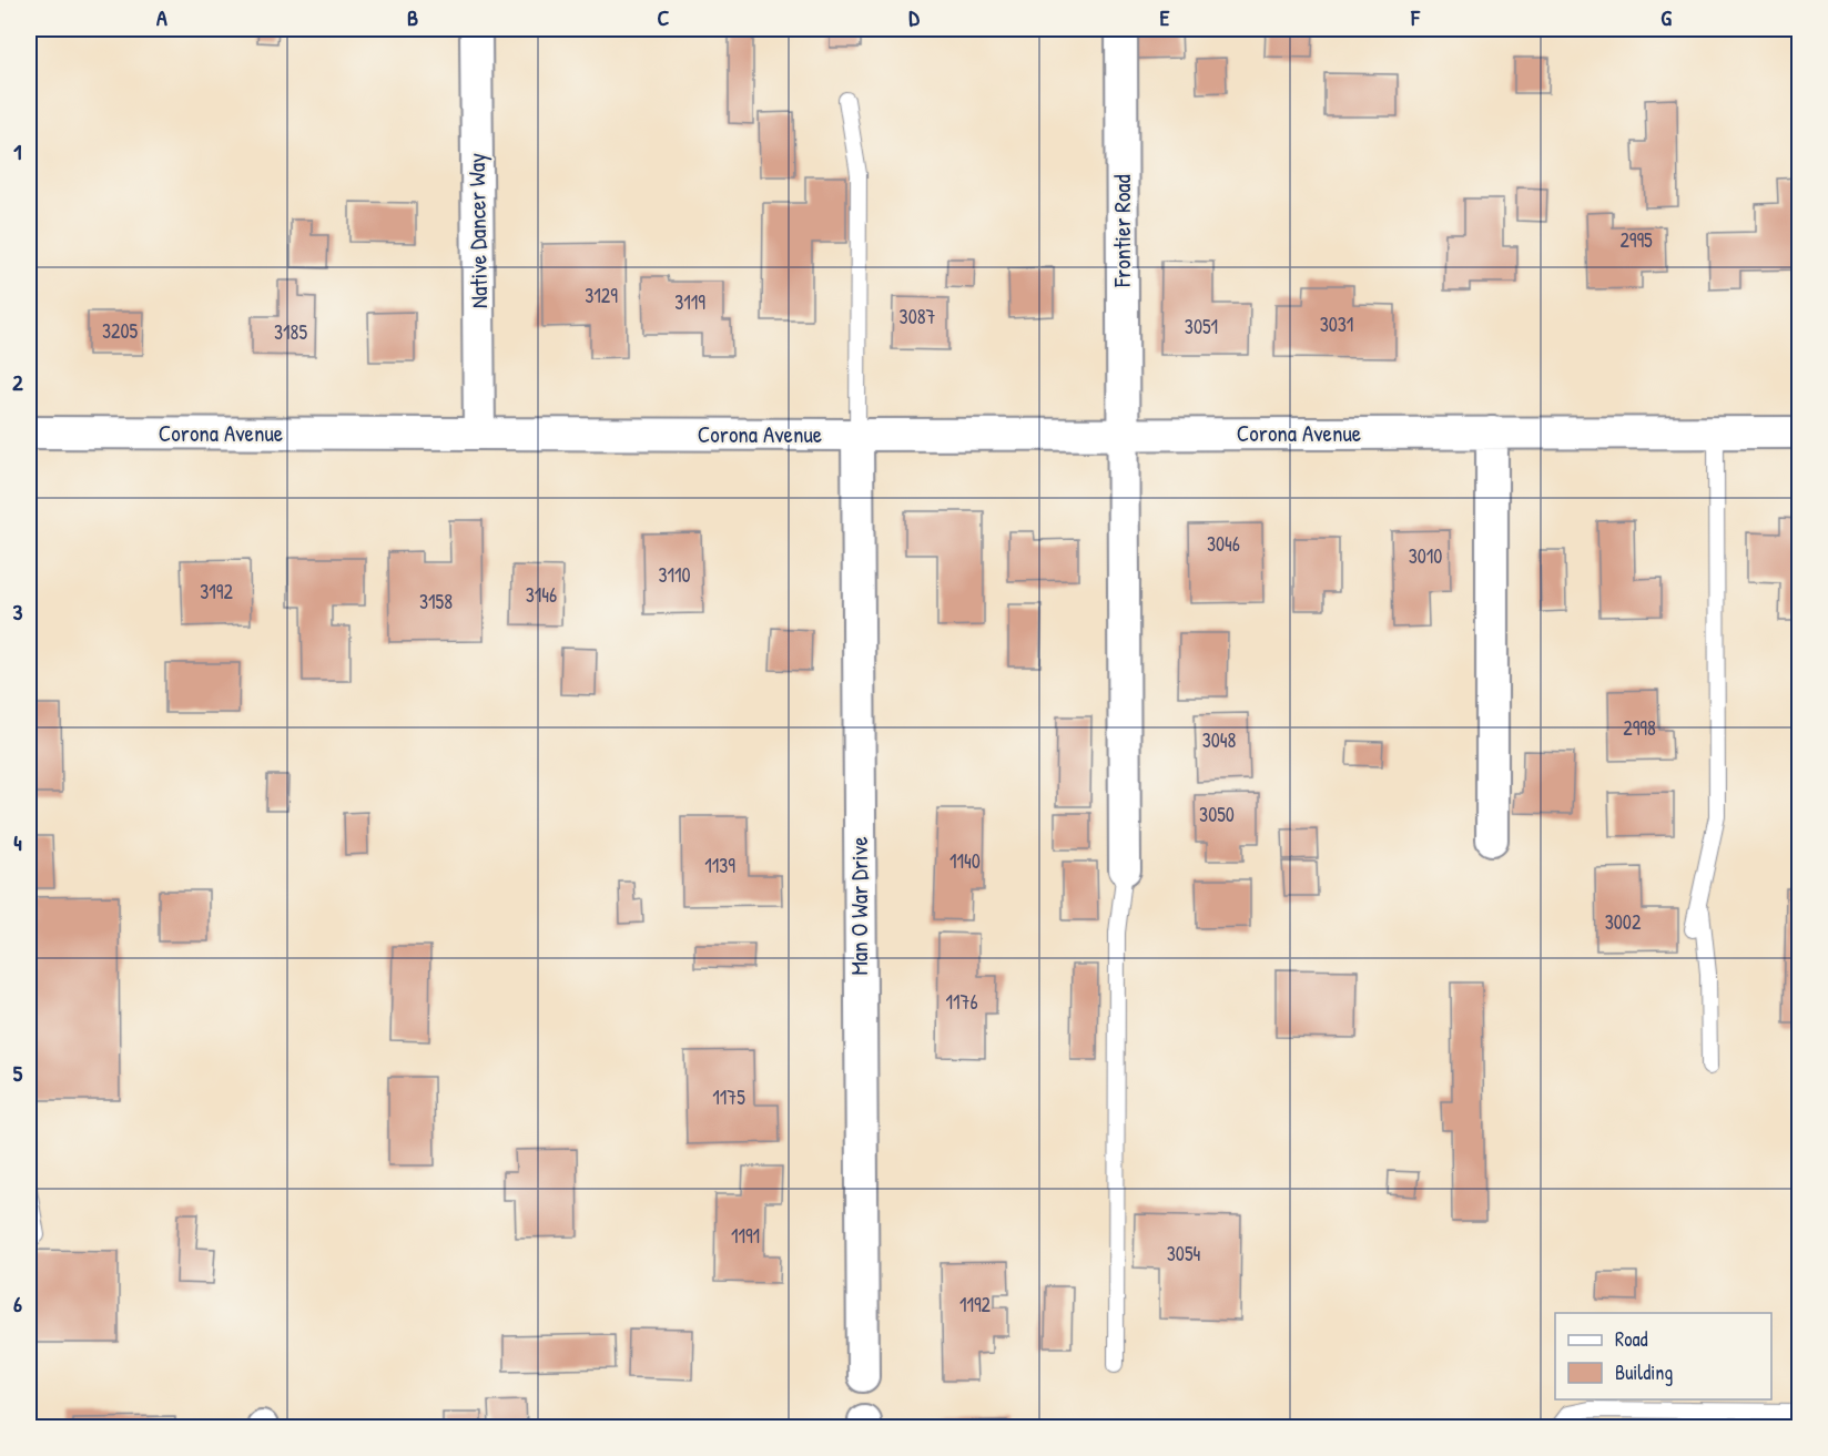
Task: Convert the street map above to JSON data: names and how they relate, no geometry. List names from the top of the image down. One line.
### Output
{"streets":{"street":["Native Dancer Way","Frontier Road","Corona Avenue","Man O War Drive"]},"crossings":[["Native Dancer Way","Corona Avenue"],["Frontier Road","Corona Avenue"],["Corona Avenue","Man O War Drive"]],"house_numbers":["2995","3129","3119","3087","3031","3051","3205","3185","3046","3010","3110","3192","3146","3158","2998","3048","3050","1140","1139","3002","1176","1175","1191","3054","1192"],"legend":["Road","Building"],"grid":{"columns":["A","B","C","D","E","F","G"],"rows":["1","2","3","4","5","6"]}}
